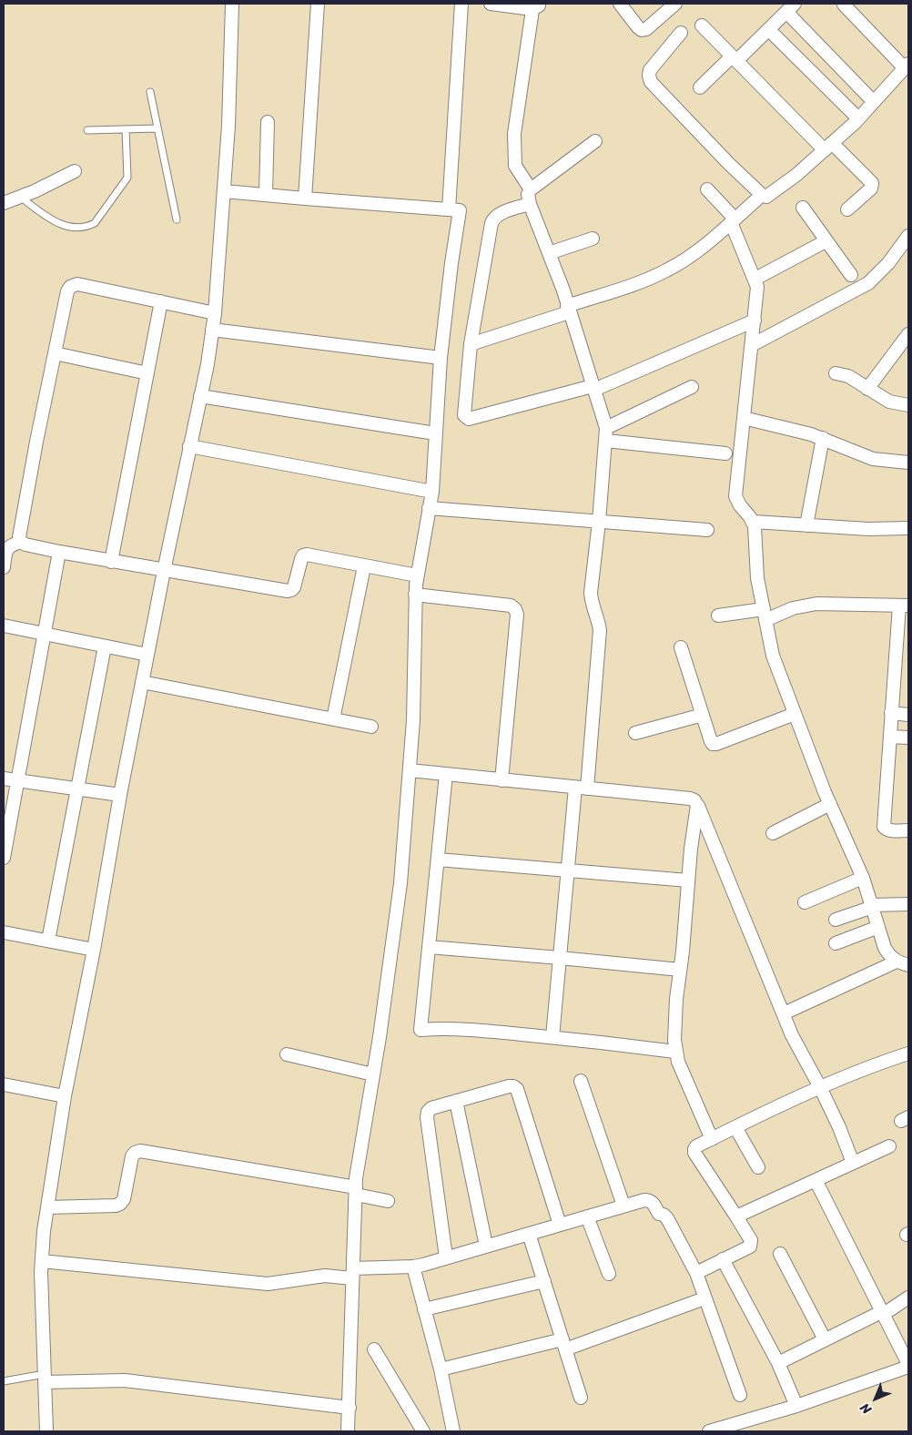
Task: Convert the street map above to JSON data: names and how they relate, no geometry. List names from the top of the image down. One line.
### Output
{"north":"bottom left"}
